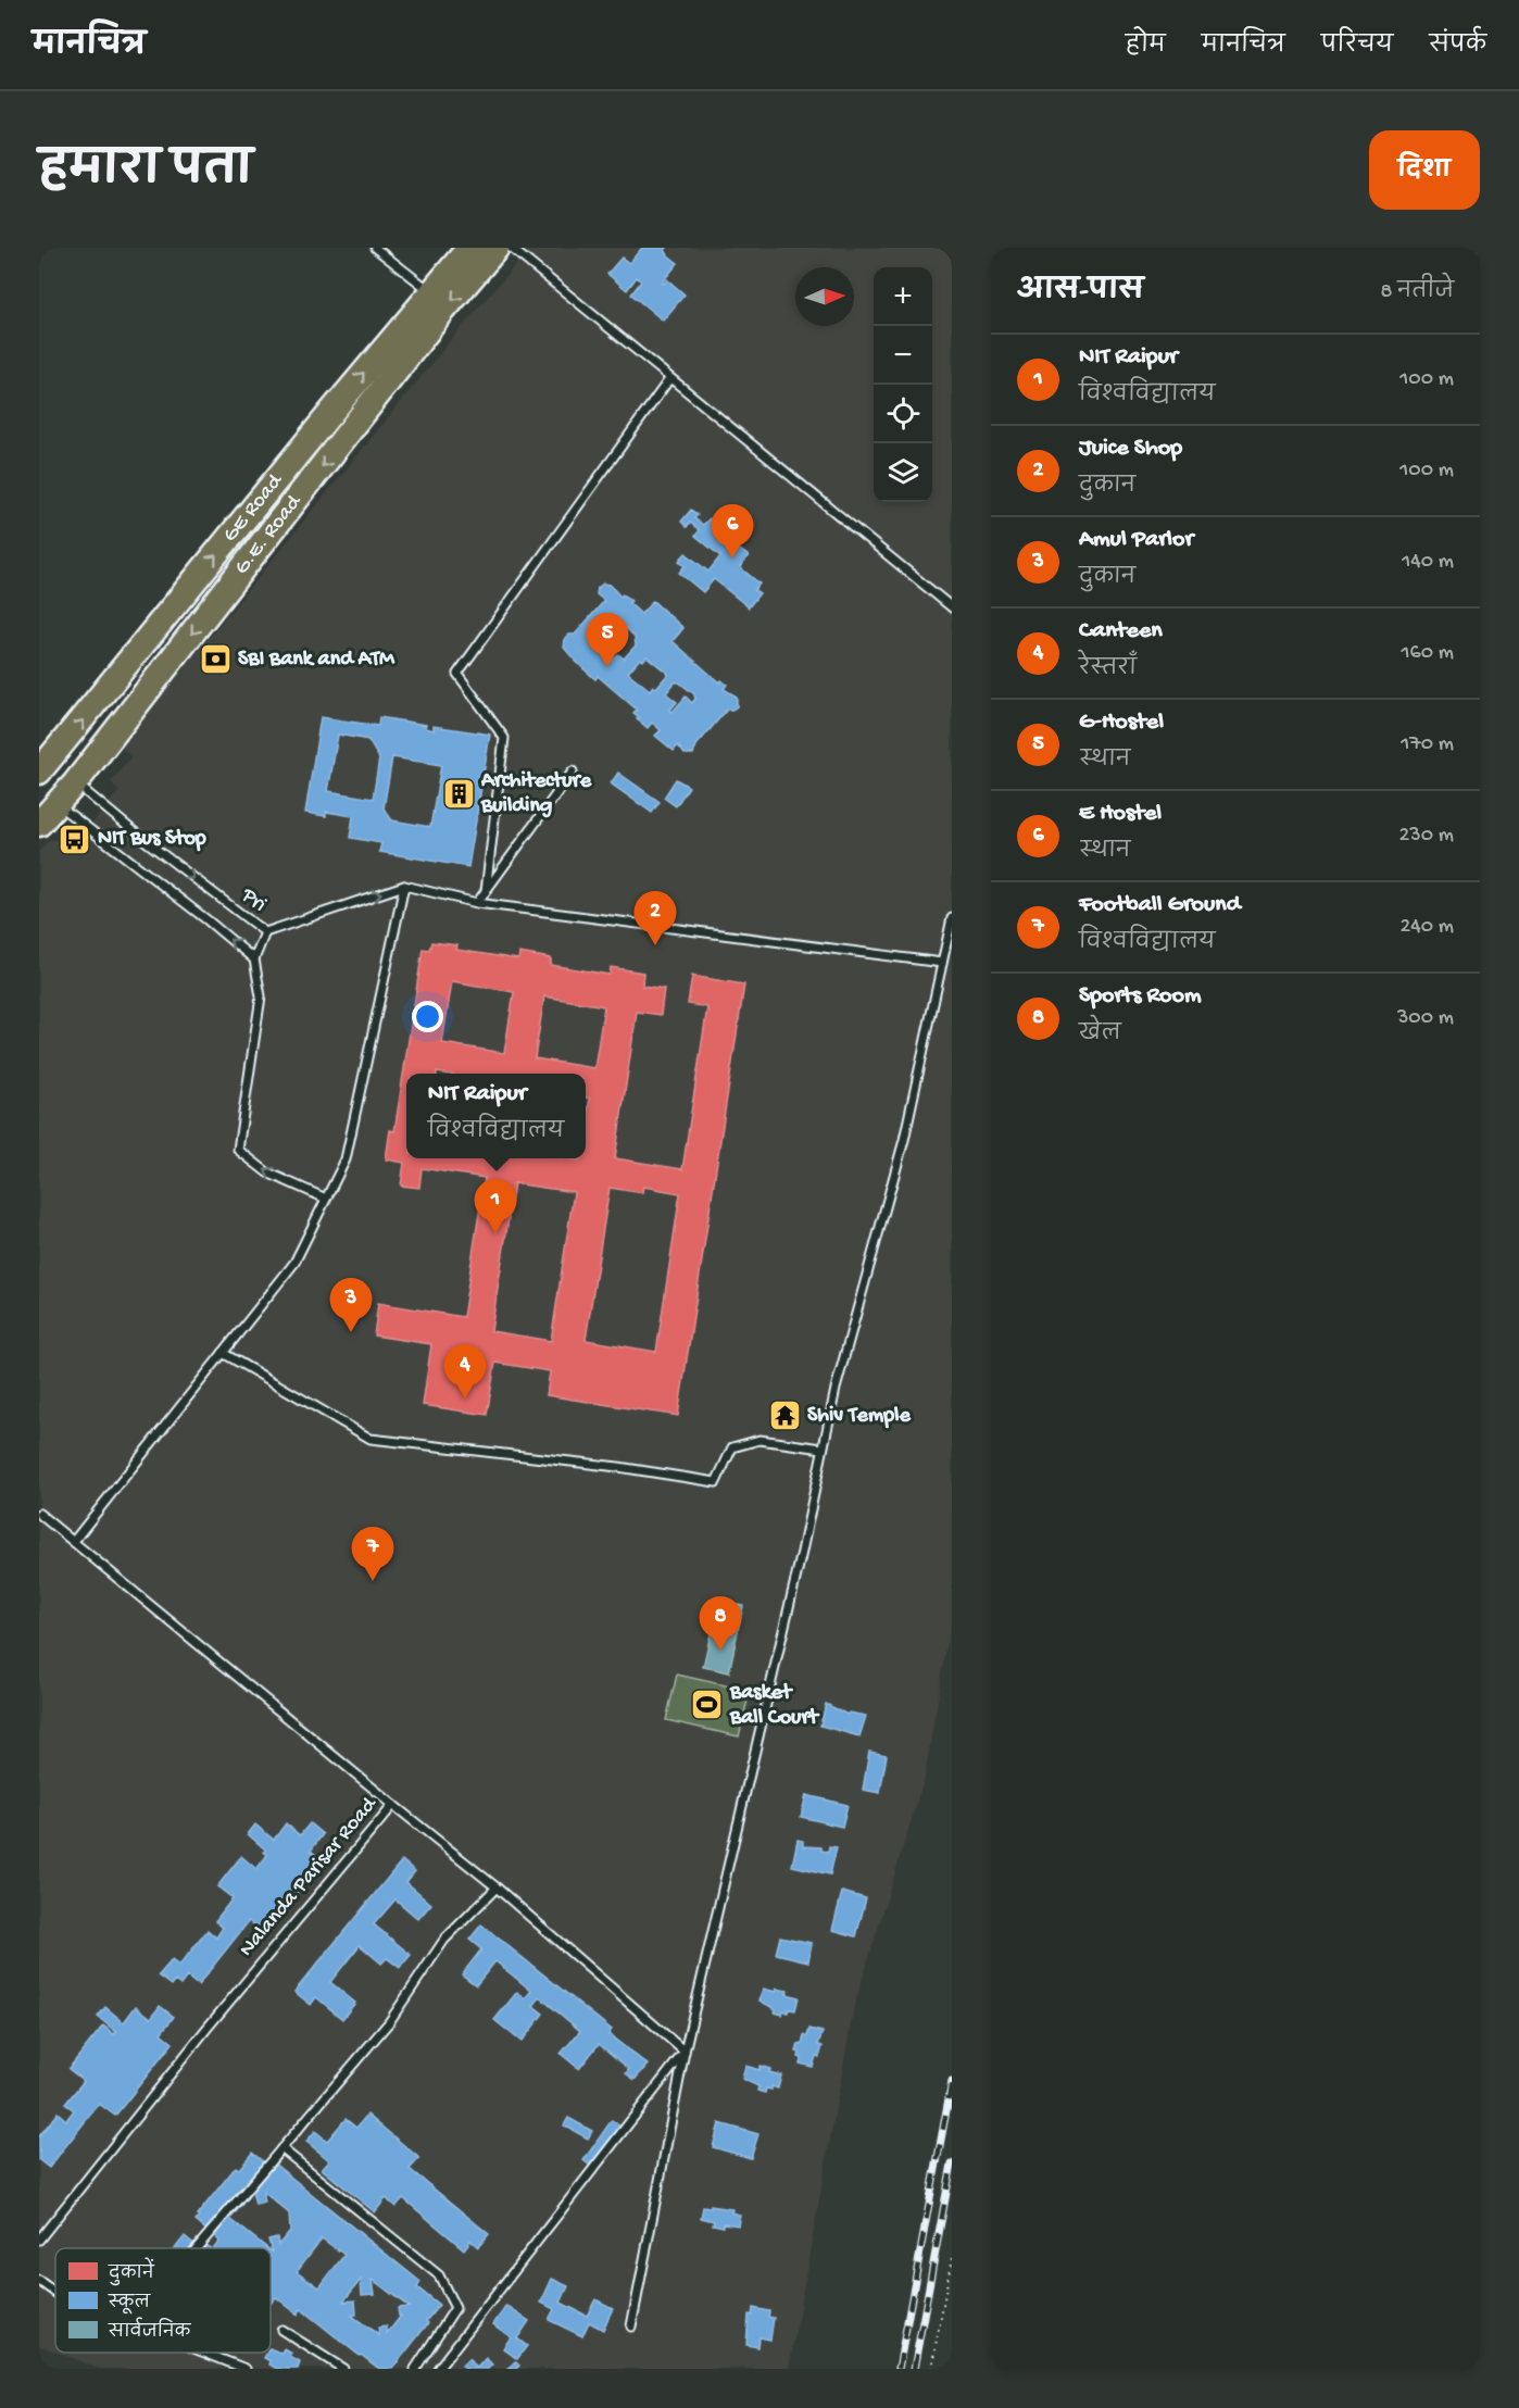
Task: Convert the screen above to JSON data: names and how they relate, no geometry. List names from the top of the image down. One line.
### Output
{"streets":{"main road":["GE Road","G.E. Road"],"lane":["Pri","Nalanda Parisar Road"]},"crossings":[["G.E. Road","Pri"]],"one_way":["GE Road","G.E. Road"],"places":{"bank":["SBI Bank and ATM"],"building":["Architecture Building"],"bus stop":["NIT Bus Stop"],"temple":["Shiv Temple"],"sports":["Basket Ball Court"]},"legend":["दुकानें","स्कूल","सार्वजनिक"],"north":"right","page":{"header":"मानचित्र","nav":["होम","मानचित्र","परिचय","संपर्क"],"title":"हमारा पता","buttons":"दिशा","heading":["आस-पास","8 नतीजे"],"map_buttons":["+","−"],"list":[{"mark":"1","name":"NIT Raipur","note":"विश्वविद्यालय","value":"100 m"},{"mark":"2","name":"Juice Shop","note":"दुकान","value":"100 m"},{"mark":"3","name":"Amul Parlor","note":"दुकान","value":"140 m"},{"mark":"4","name":"Canteen","note":"रेस्तराँ","value":"160 m"},{"mark":"5","name":"G-Hostel","note":"स्थान","value":"170 m"},{"mark":"6","name":"E Hostel","note":"स्थान","value":"230 m"},{"mark":"7","name":"Football Ground","note":"विश्वविद्यालय","value":"240 m"},{"mark":"8","name":"Sports Room","note":"खेल","value":"300 m"}],"pins":["6","5","2","1","3","4","7","8"],"popup":["NIT Raipur","विश्वविद्यालय"]}}
